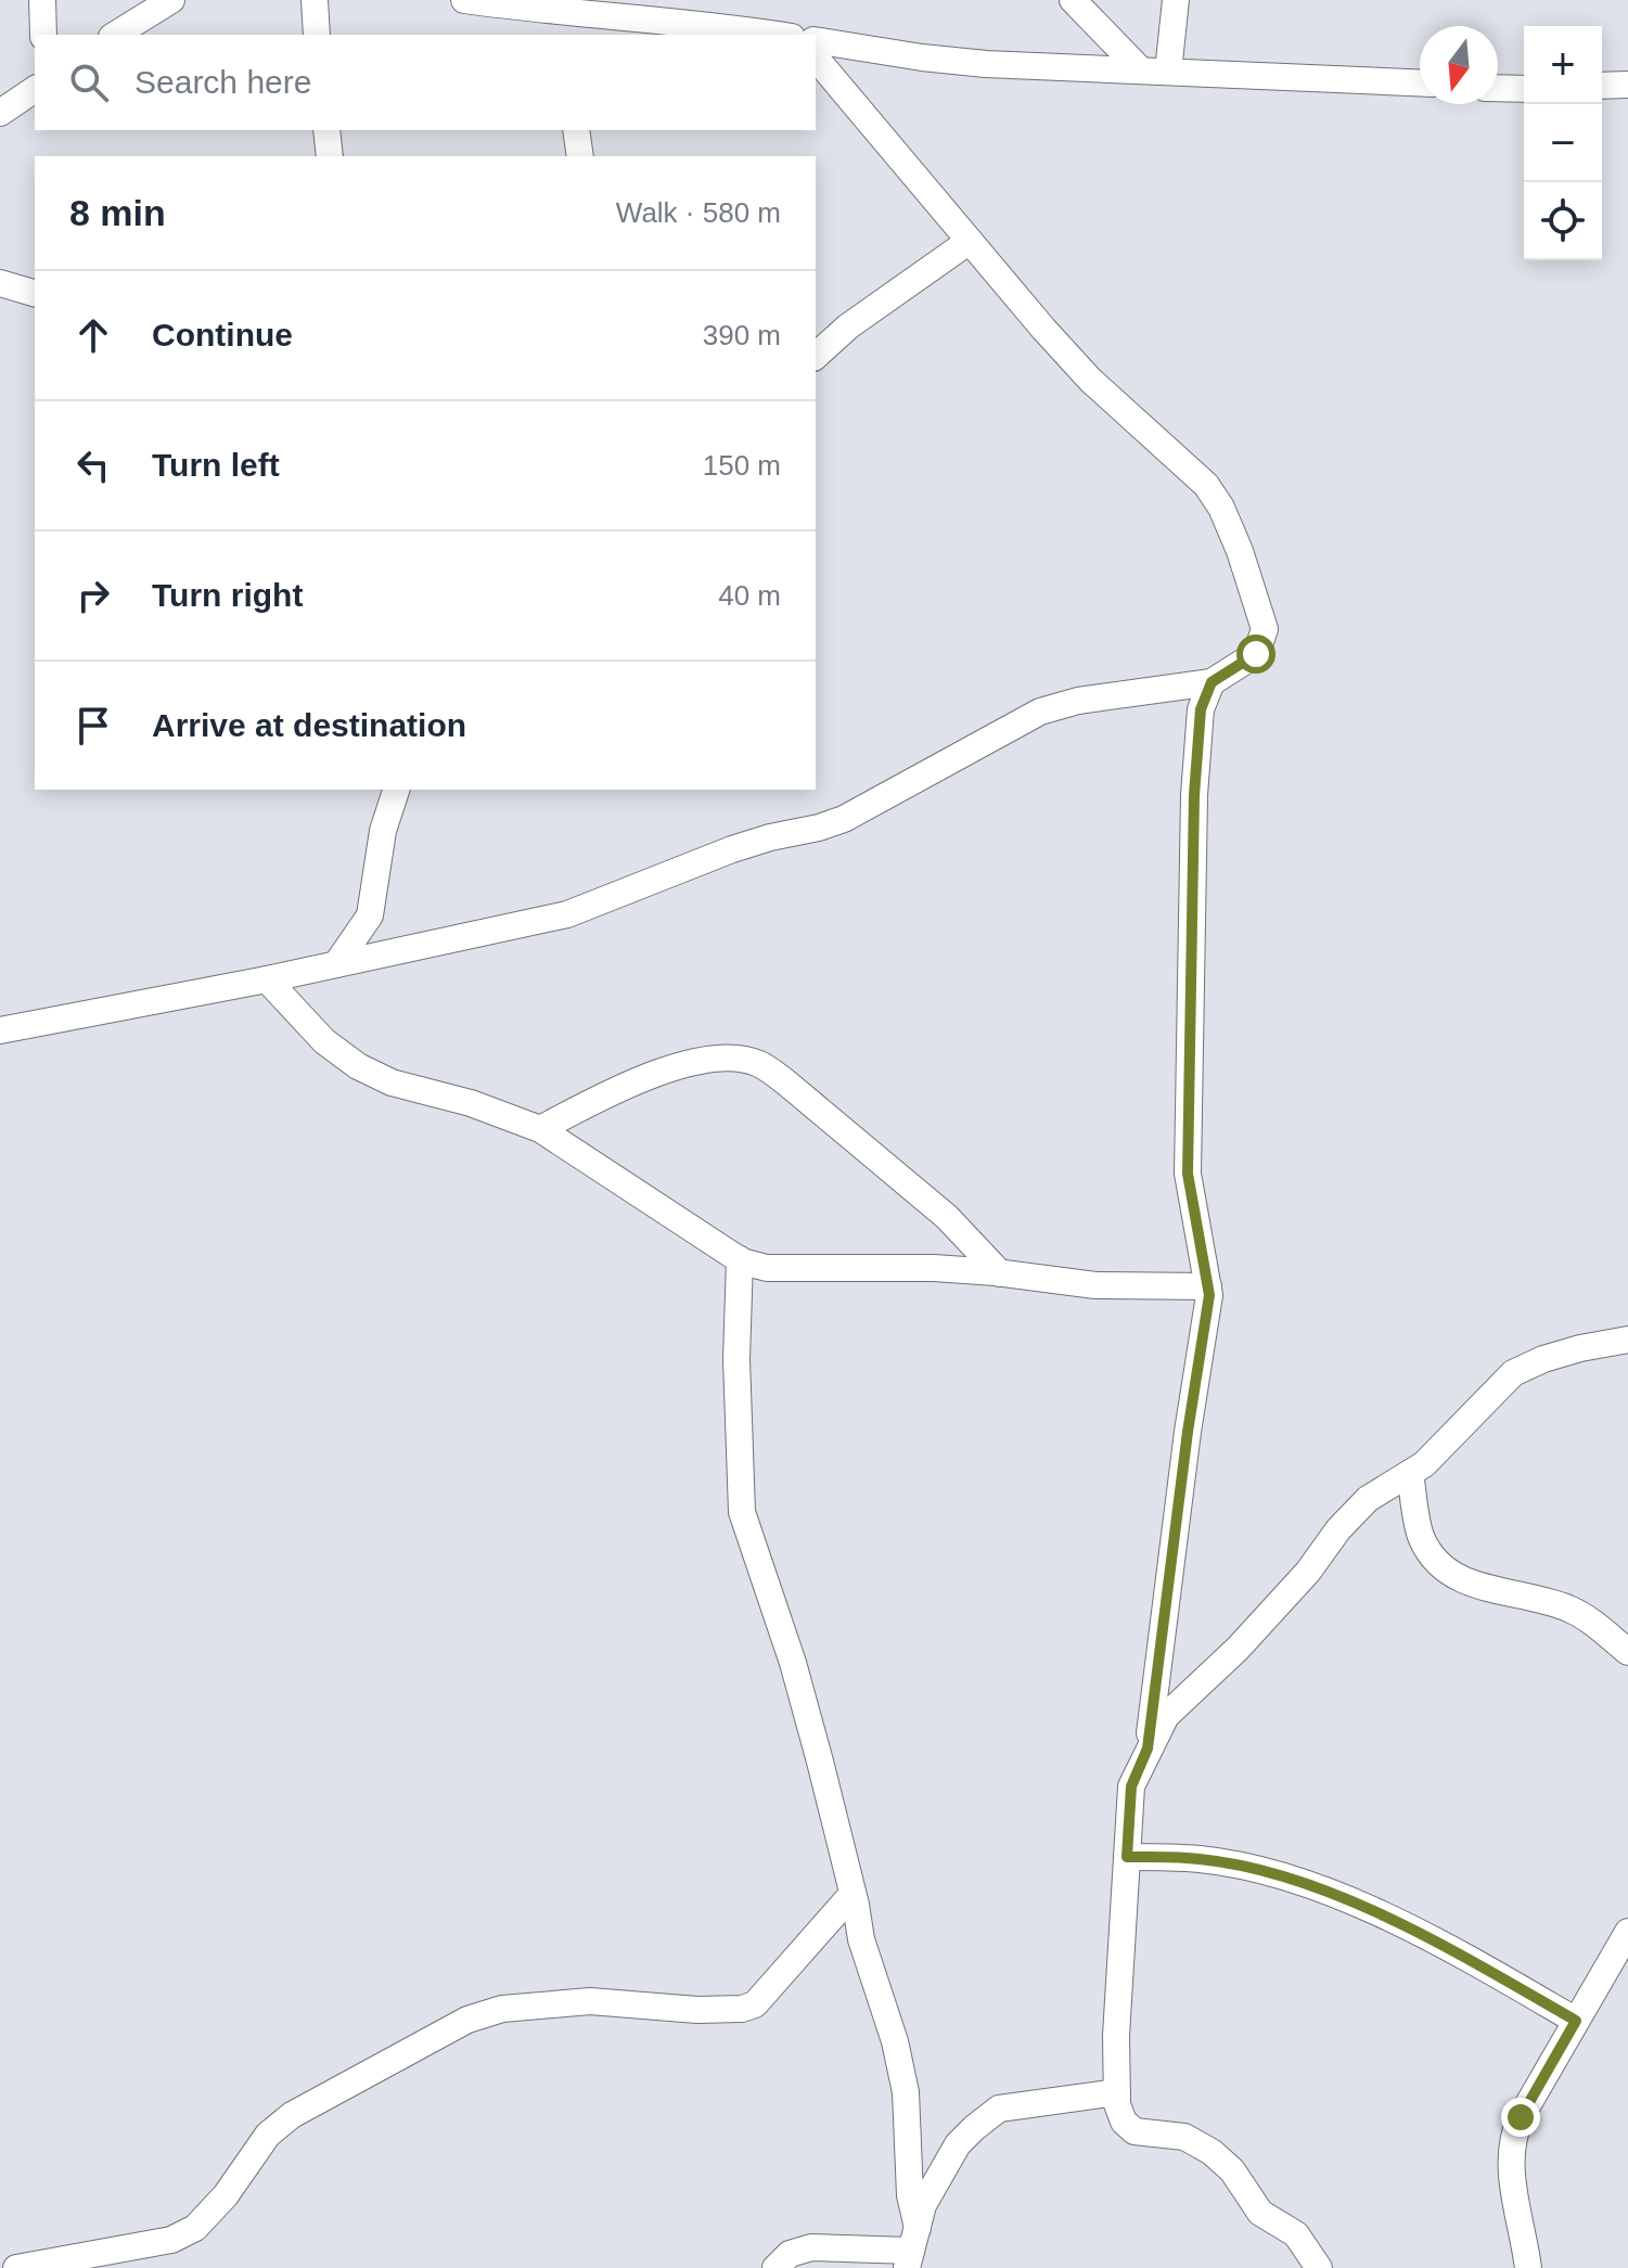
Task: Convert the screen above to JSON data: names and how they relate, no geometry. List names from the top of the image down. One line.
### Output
{"north":"bottom","page":{"map_buttons":["+","−"],"search":"Search here","heading":["8 min","Walk · 580 m"],"list":[["Continue","390 m"],["Turn left","150 m"],["Turn right","40 m"],"Arrive at destination"]}}
